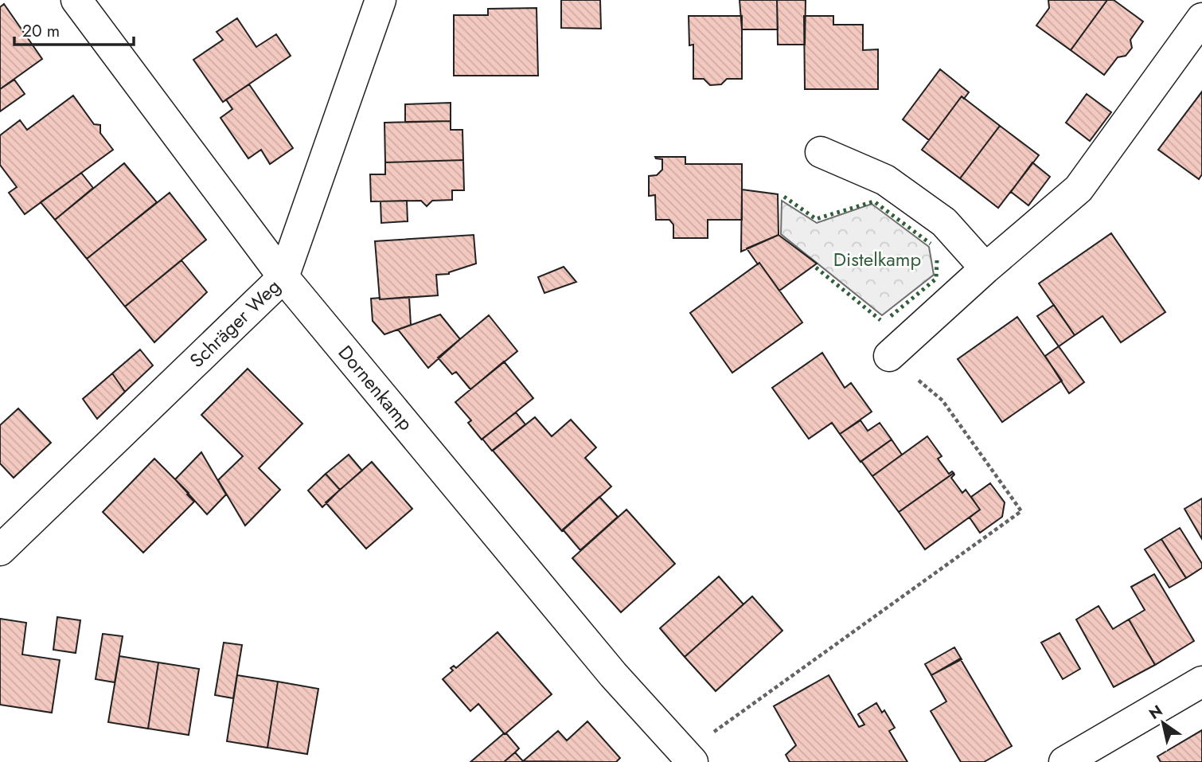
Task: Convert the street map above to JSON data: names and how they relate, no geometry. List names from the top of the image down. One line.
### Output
{"streets":{"street":["Schräger Weg","Dornenkamp"]},"crossings":[["Schräger Weg","Dornenkamp"]],"parks":["Distelkamp"],"scale_bar":"20 m","north":"top left"}
